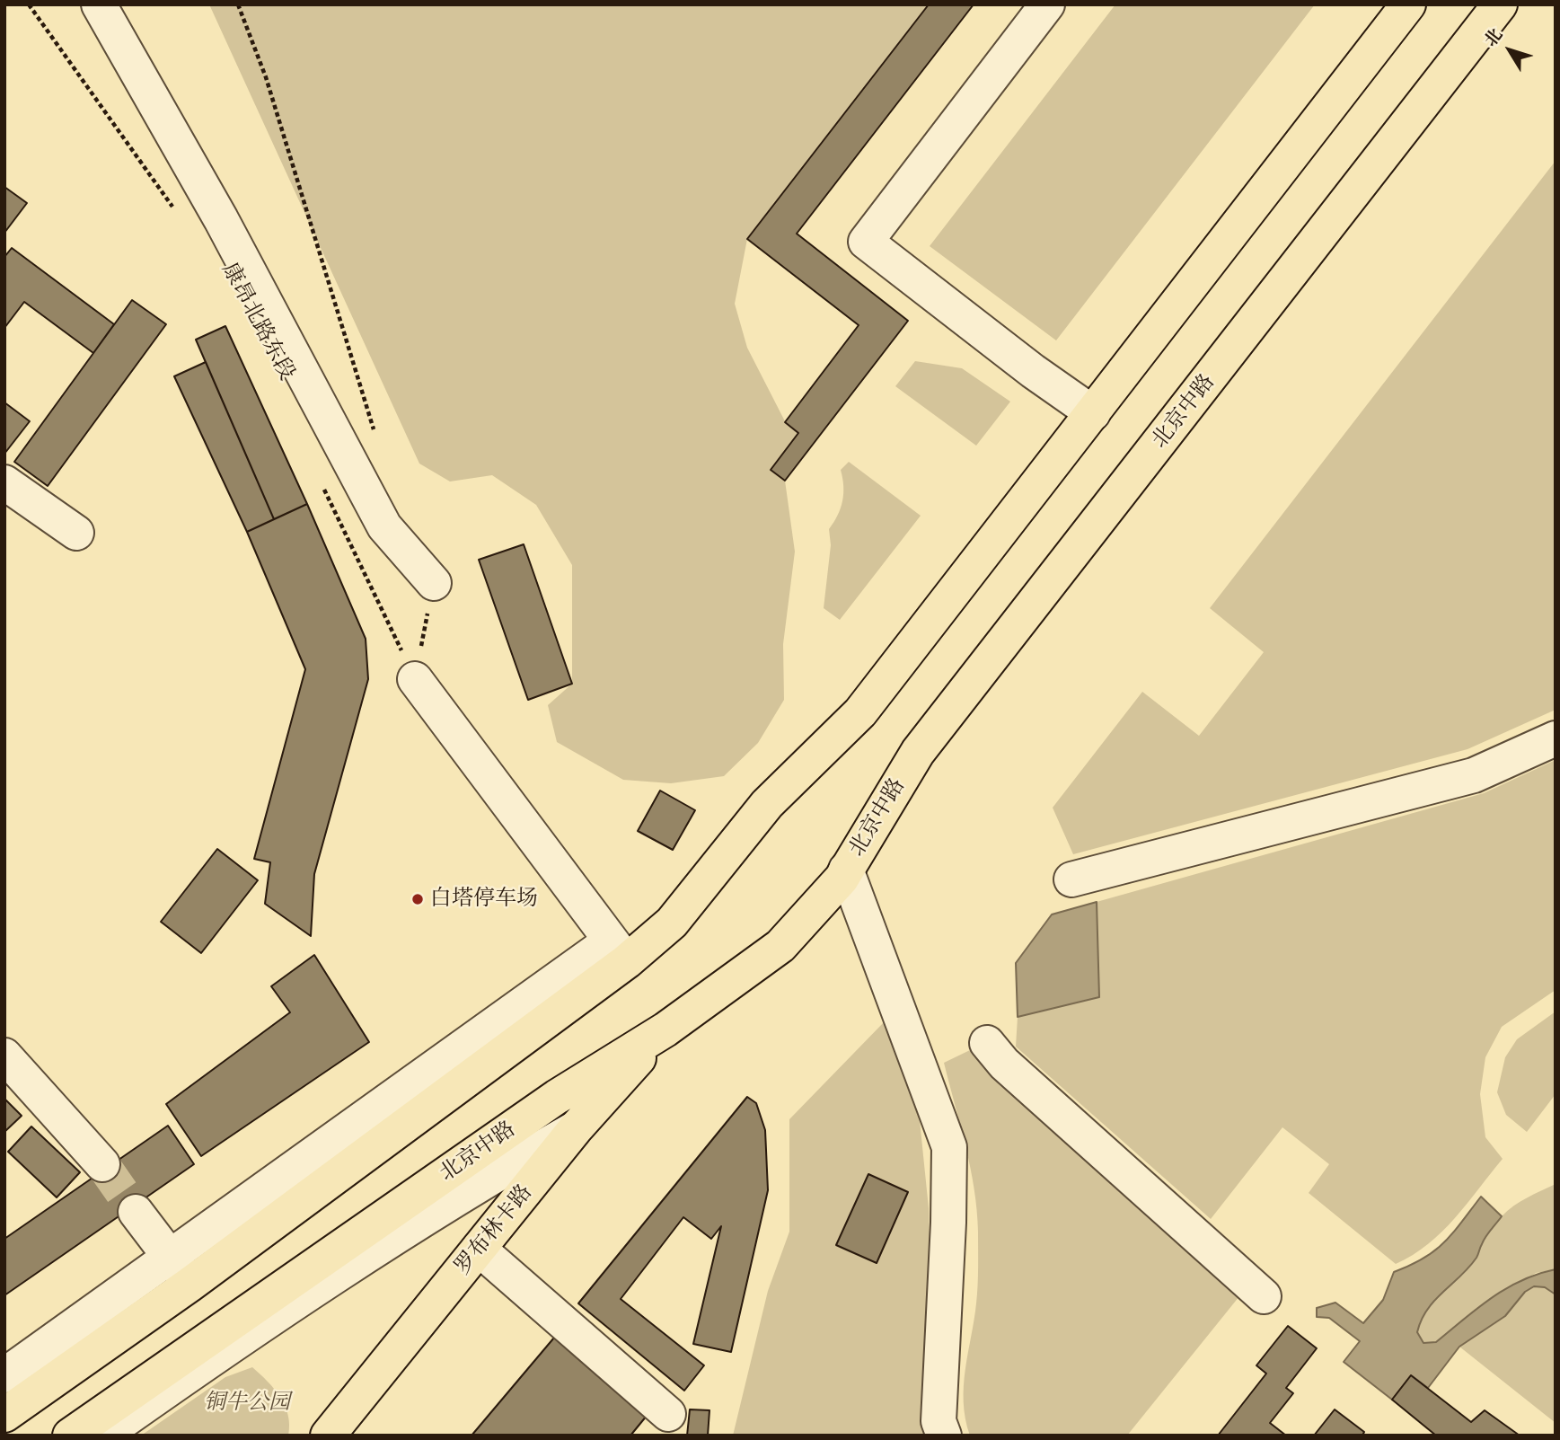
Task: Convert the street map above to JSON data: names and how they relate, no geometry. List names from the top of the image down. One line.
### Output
{"streets":{"main road":["北京中路","罗布林卡路"]},"crossings":[["北京中路","罗布林卡路"]],"parks":["铜牛公园"],"places":["白塔停车场"],"north":"top left"}
